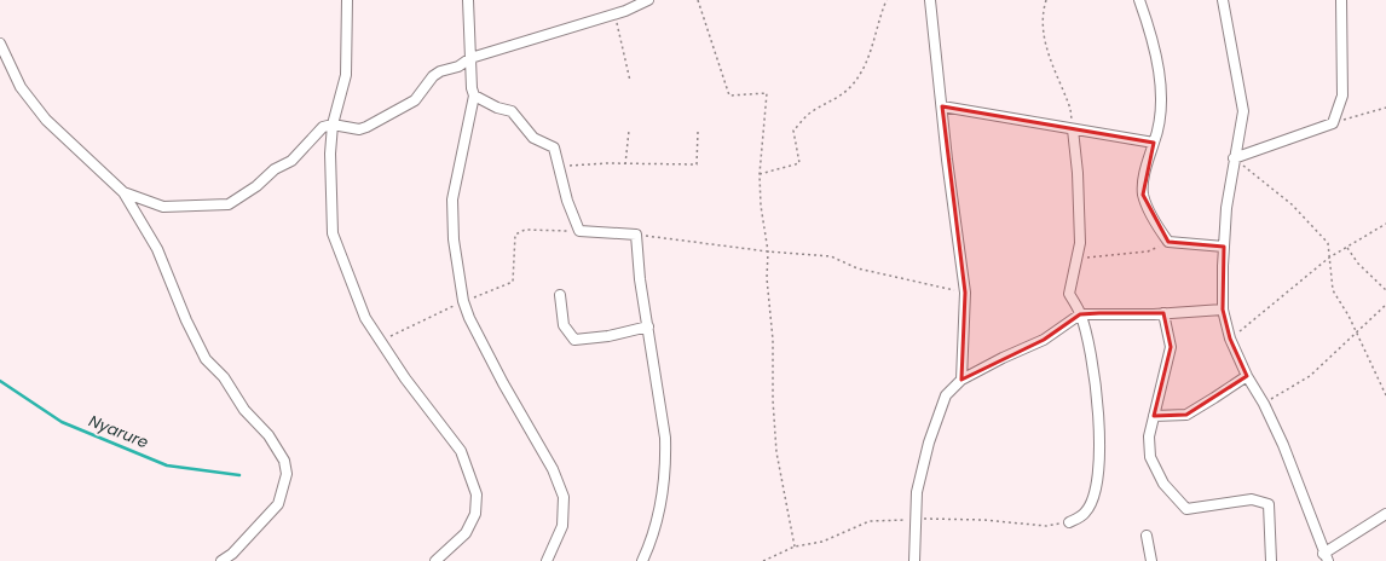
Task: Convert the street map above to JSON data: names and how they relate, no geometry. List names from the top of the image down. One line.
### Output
{"water":["Nyarure"]}
